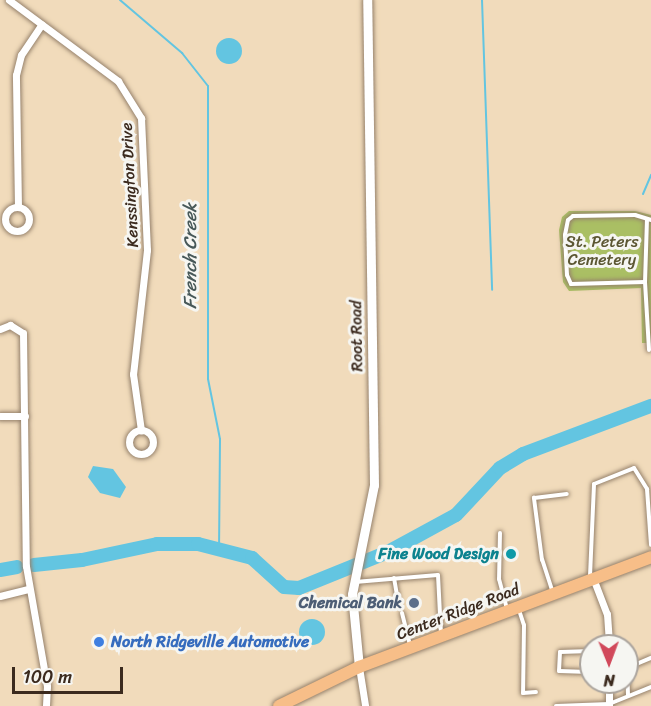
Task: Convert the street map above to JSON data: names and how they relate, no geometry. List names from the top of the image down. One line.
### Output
{"streets":{"main road":["Center Ridge Road"],"street":["Kenssington Drive","Root Road"]},"crossings":[["Root Road","Center Ridge Road"]],"water":["French Creek"],"parks":["St. Peters Cemetery"],"places":["Fine Wood Design","Chemical Bank","North Ridgeville Automotive"],"scale_bar":"100 m","north":"bottom"}
